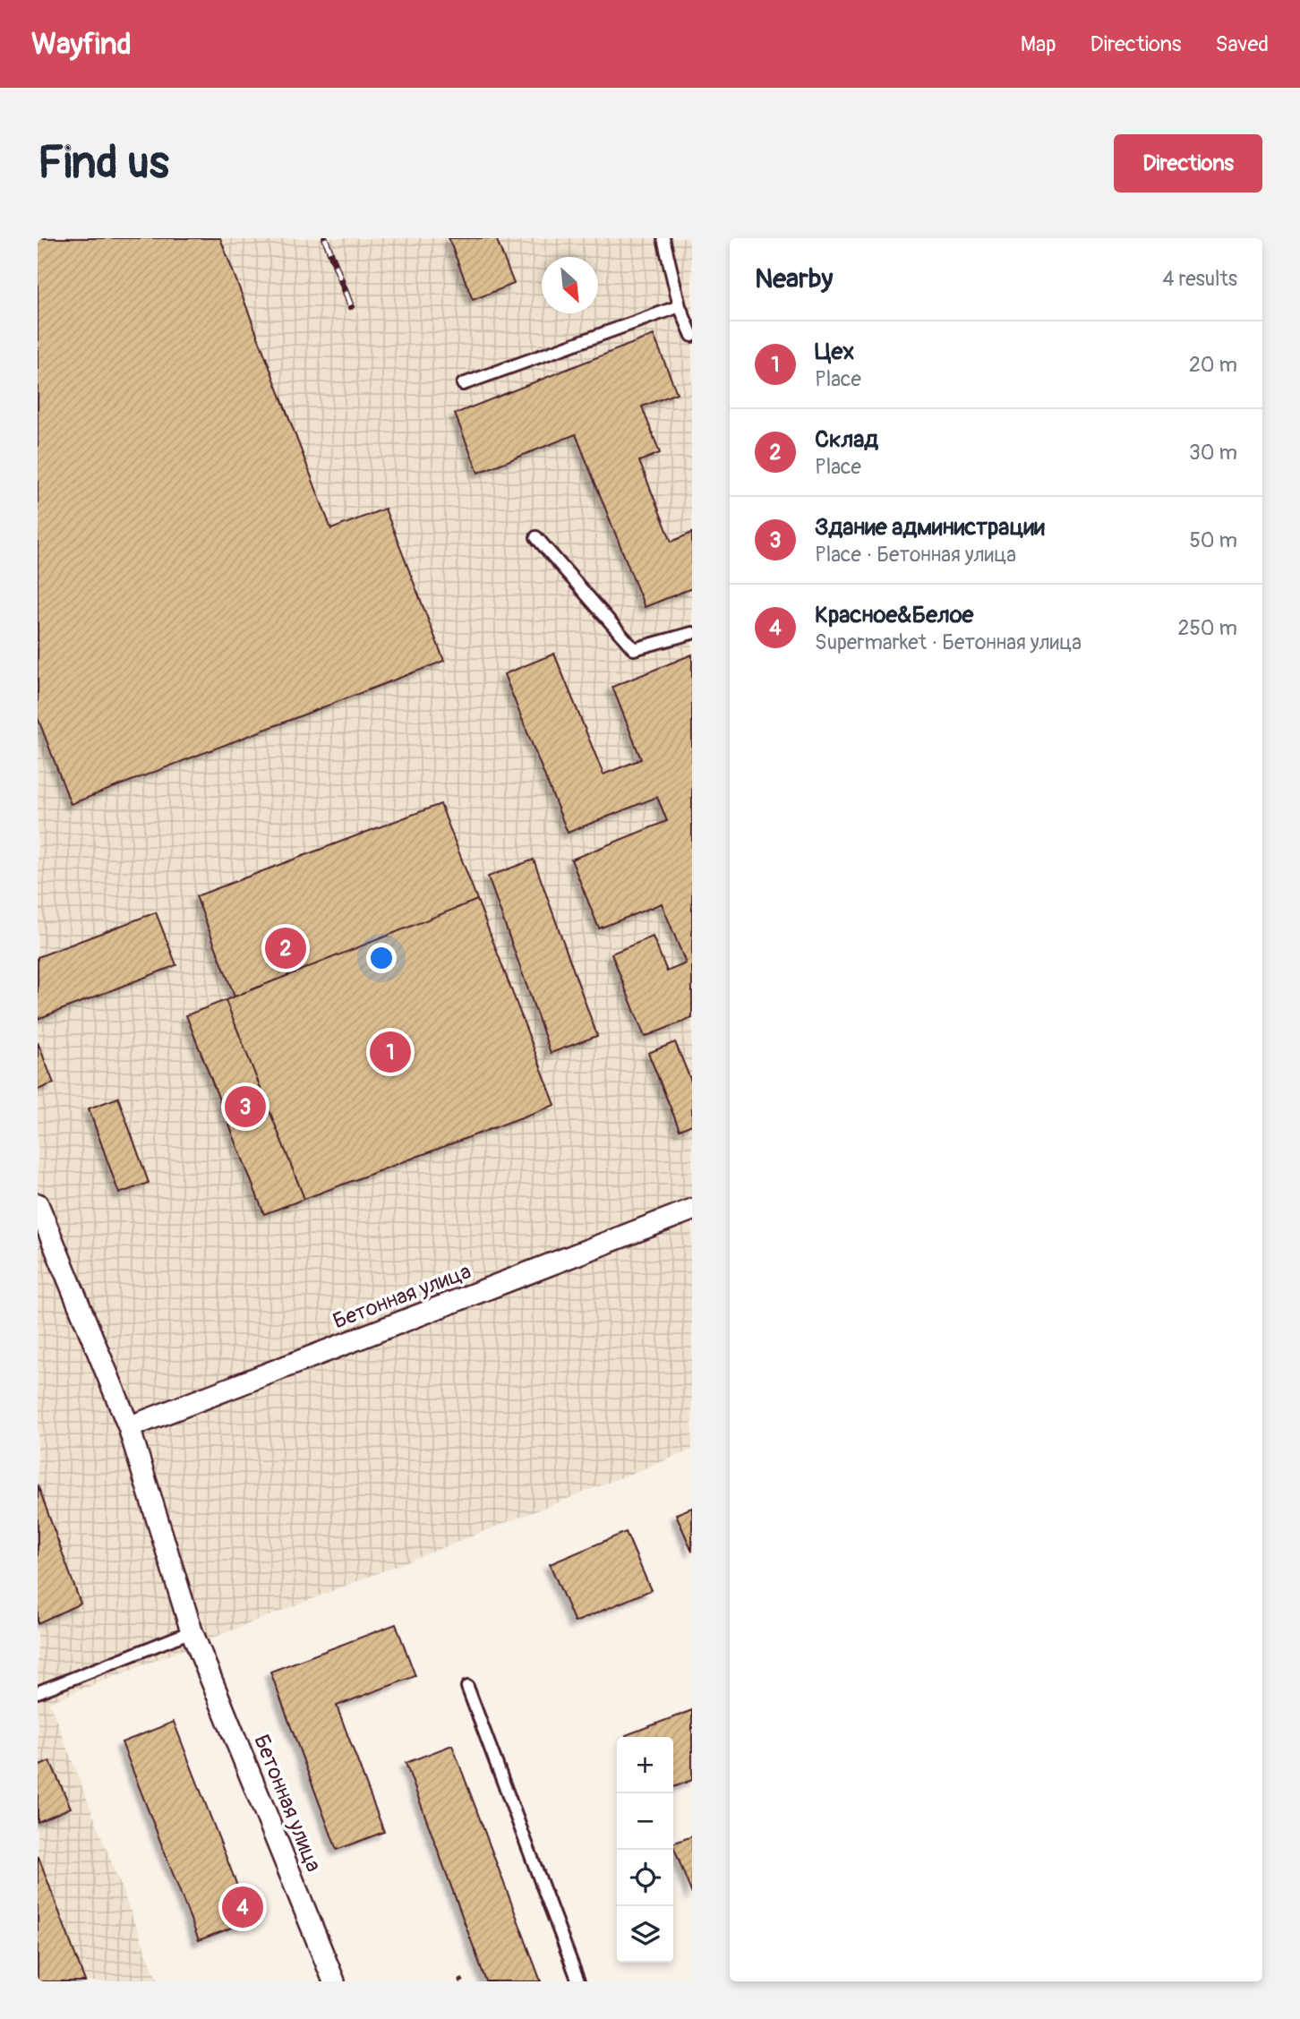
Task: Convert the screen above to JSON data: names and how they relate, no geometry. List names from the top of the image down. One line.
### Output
{"streets":{"street":["Бетонная улица"]},"north":"bottom right","page":{"header":"Wayfind","nav":["Map","Directions","Saved"],"buttons":"Directions","title":"Find us","heading":["Nearby","4 results"],"list":[{"mark":"1","name":"Цех","note":"Place","value":"20 m"},{"mark":"2","name":"Склад","note":"Place","value":"30 m"},{"mark":"3","name":"Здание администрации","note":"Place · Бетонная улица","value":"50 m"},{"mark":"4","name":"Красное&Белое","note":"Supermarket · Бетонная улица","value":"250 m"}],"pins":["2","1","3","4"],"map_buttons":["+","−"]}}
